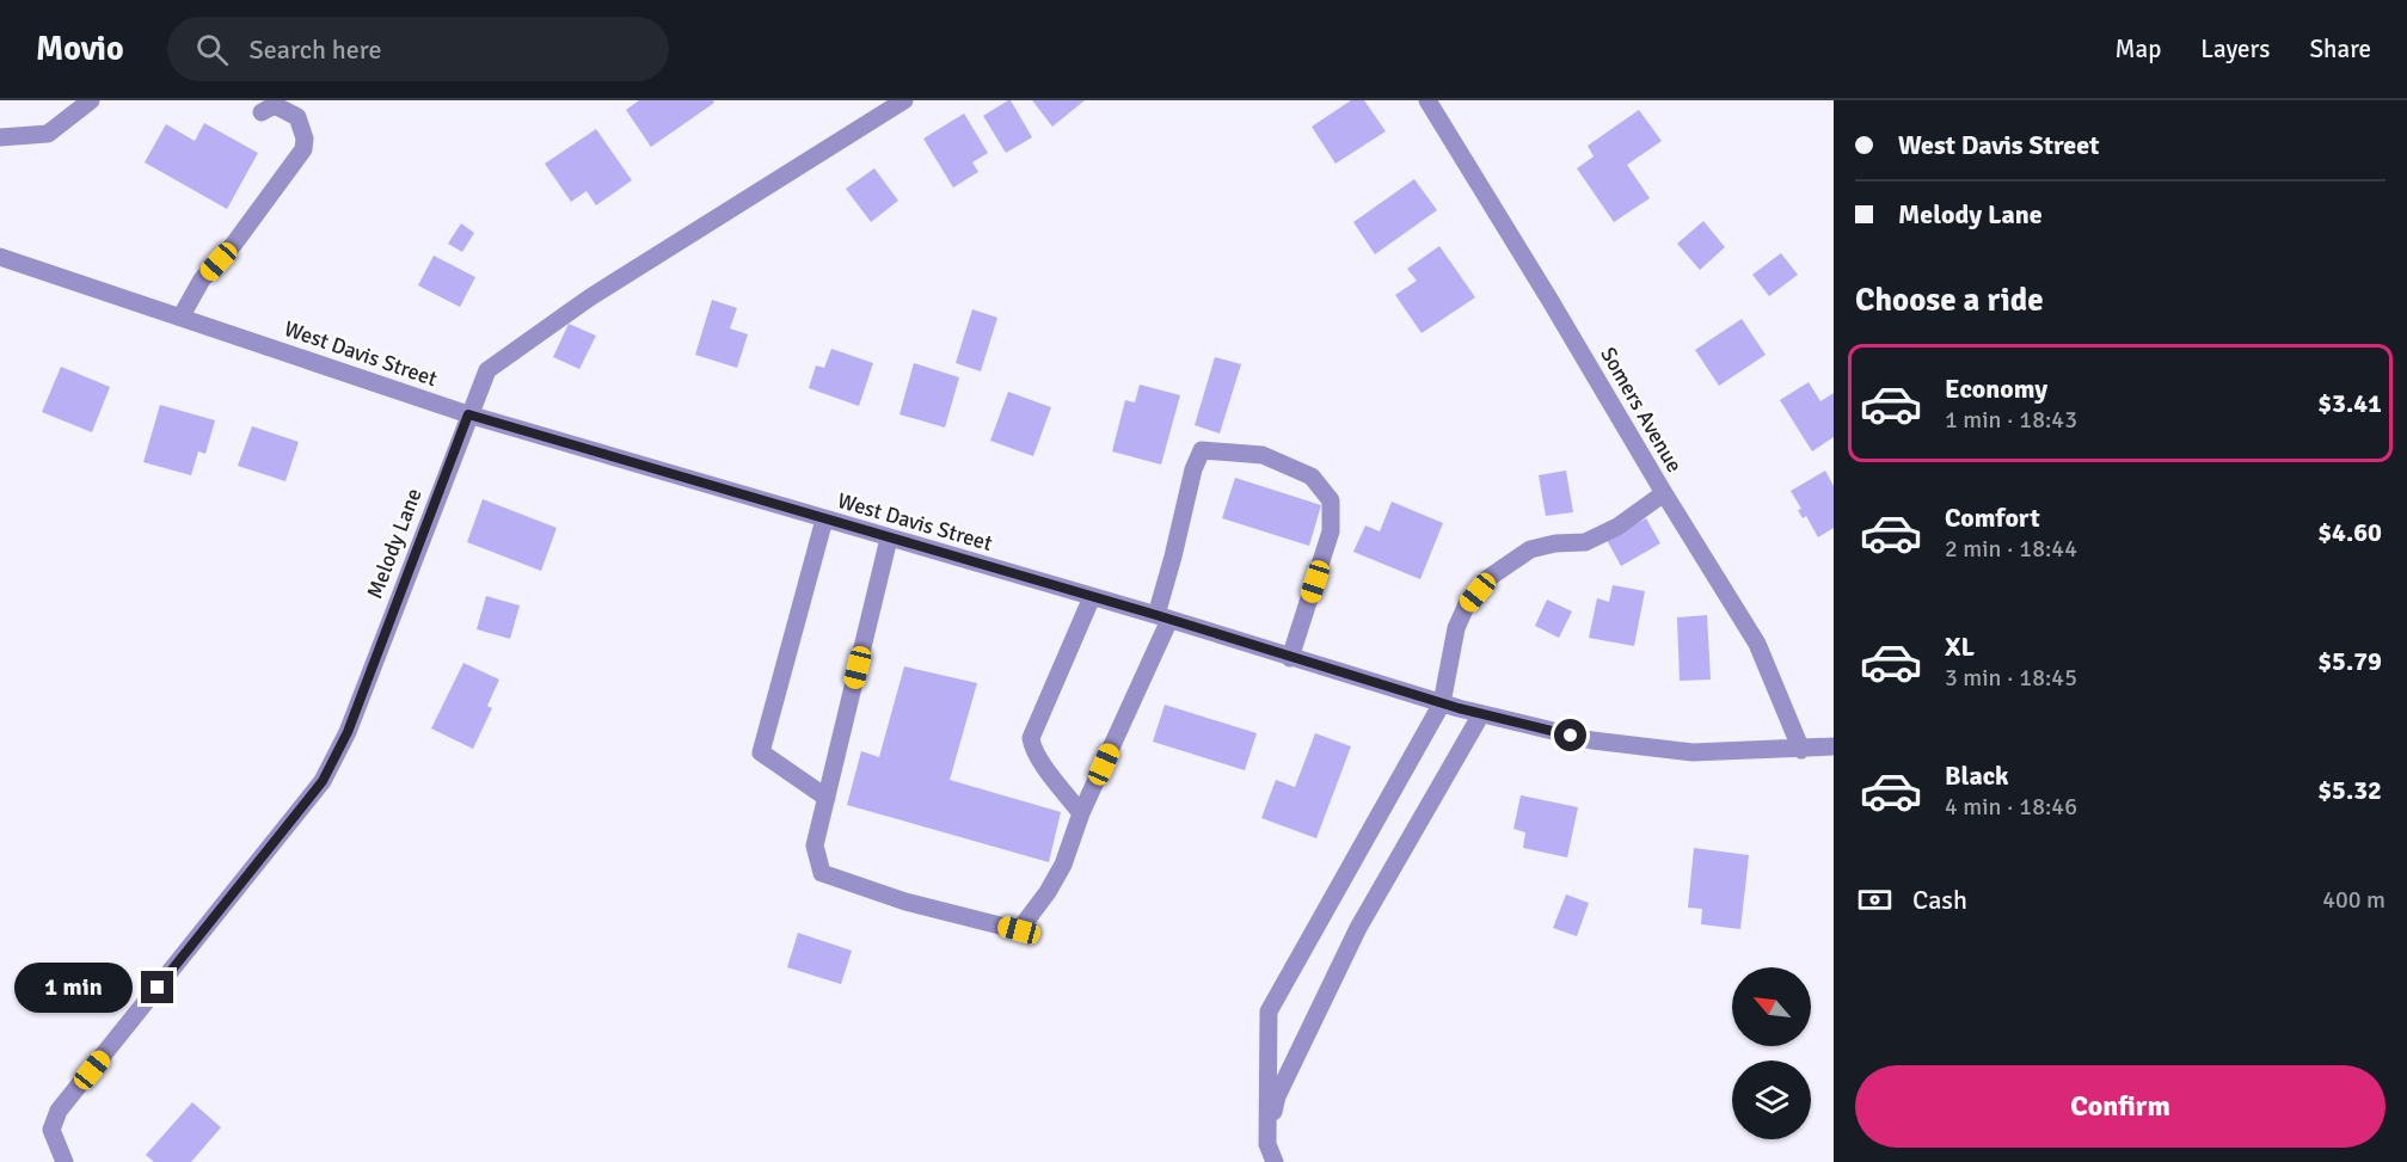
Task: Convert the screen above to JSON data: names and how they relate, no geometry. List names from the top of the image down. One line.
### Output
{"streets":{"street":["West Davis Street","Somers Avenue","Melody Lane"]},"crossings":[["West Davis Street","Somers Avenue"],["West Davis Street","Melody Lane"]],"north":"top left","page":{"header":"Movio","search":"Search here","nav":["Map","Layers","Share"],"banner":["West Davis Street","Melody Lane"],"heading":"Choose a ride","list":[{"name":"Economy","note":"1 min · 18:43","value":"$3.41"},{"name":"Comfort","note":"2 min · 18:44","value":"$4.60"},{"name":"XL","note":"3 min · 18:45","value":"$5.79"},{"name":"Black","note":"4 min · 18:46","value":"$5.32"}],"pay":["Cash","400 m"],"bubble":"1 min","buttons":"Confirm"}}
